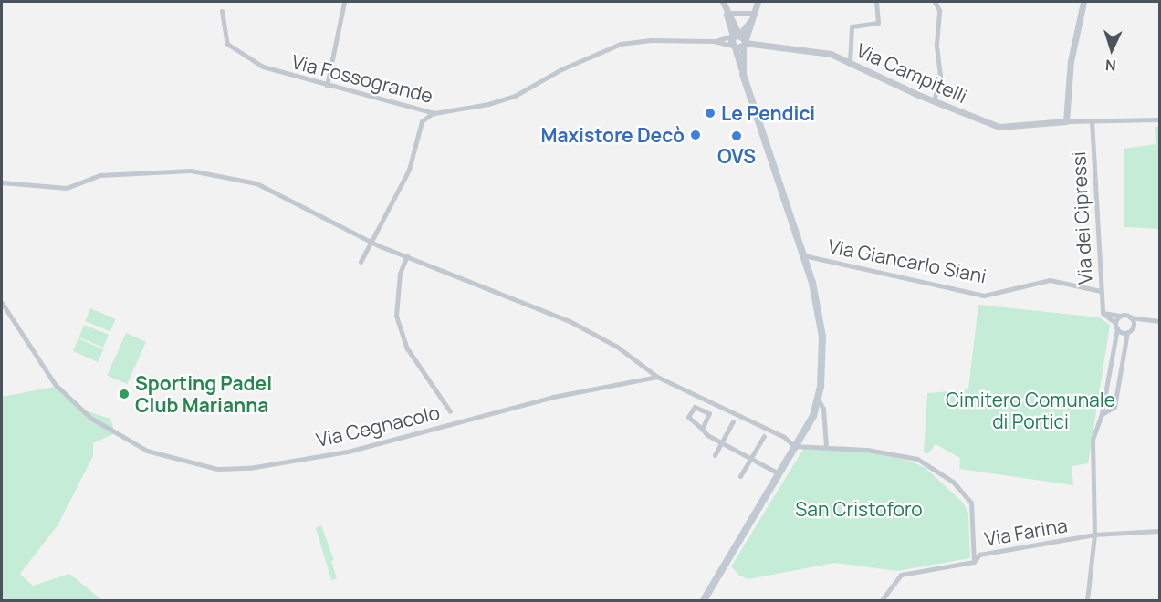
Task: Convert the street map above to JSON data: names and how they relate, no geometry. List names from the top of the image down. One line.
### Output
{"streets":{"street":["Via Campitelli","Via Fossogrande","Via dei Cipressi","Via Giancarlo Siani","Via Cegnacolo","Via Farina"]},"crossings":[["Via dei Cipressi","Via Giancarlo Siani"]],"parks":["Cimitero Comunale di Portici","San Cristoforo"],"places":["Le Pendici","Maxistore Decò","OVS","Sporting Padel Club Marianna"],"north":"bottom"}
